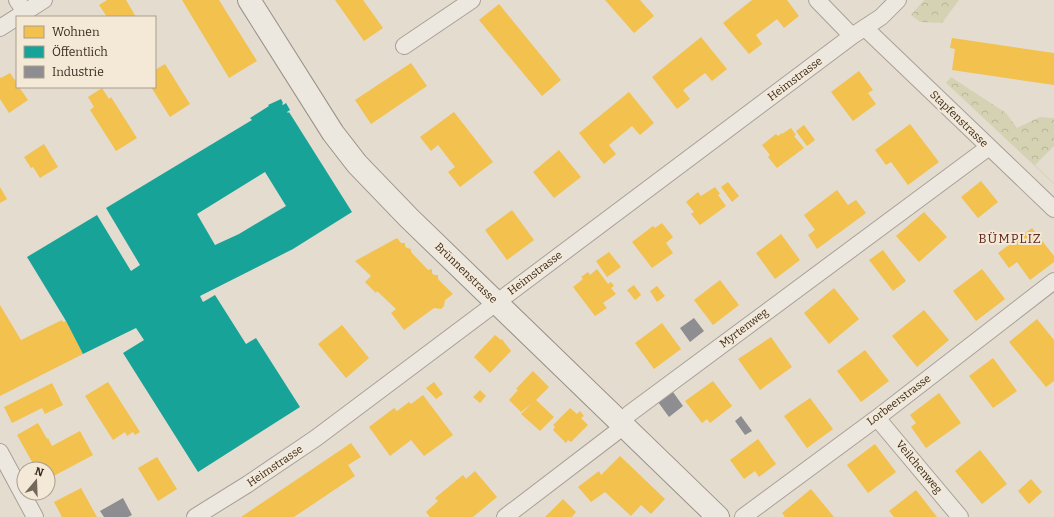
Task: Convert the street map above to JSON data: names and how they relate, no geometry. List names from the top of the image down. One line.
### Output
{"streets":{"street":["Heimstrasse","Stapfenstrasse","Brünnenstrasse","Myrtenweg","Lorbeerstrasse","Veilchenweg"]},"crossings":[["Heimstrasse","Stapfenstrasse"],["Heimstrasse","Brünnenstrasse"],["Stapfenstrasse","Myrtenweg"],["Brünnenstrasse","Myrtenweg"],["Lorbeerstrasse","Veilchenweg"]],"districts":["BÜMPLIZ"],"legend":["Wohnen","Öffentlich","Industrie"],"north":"top"}
